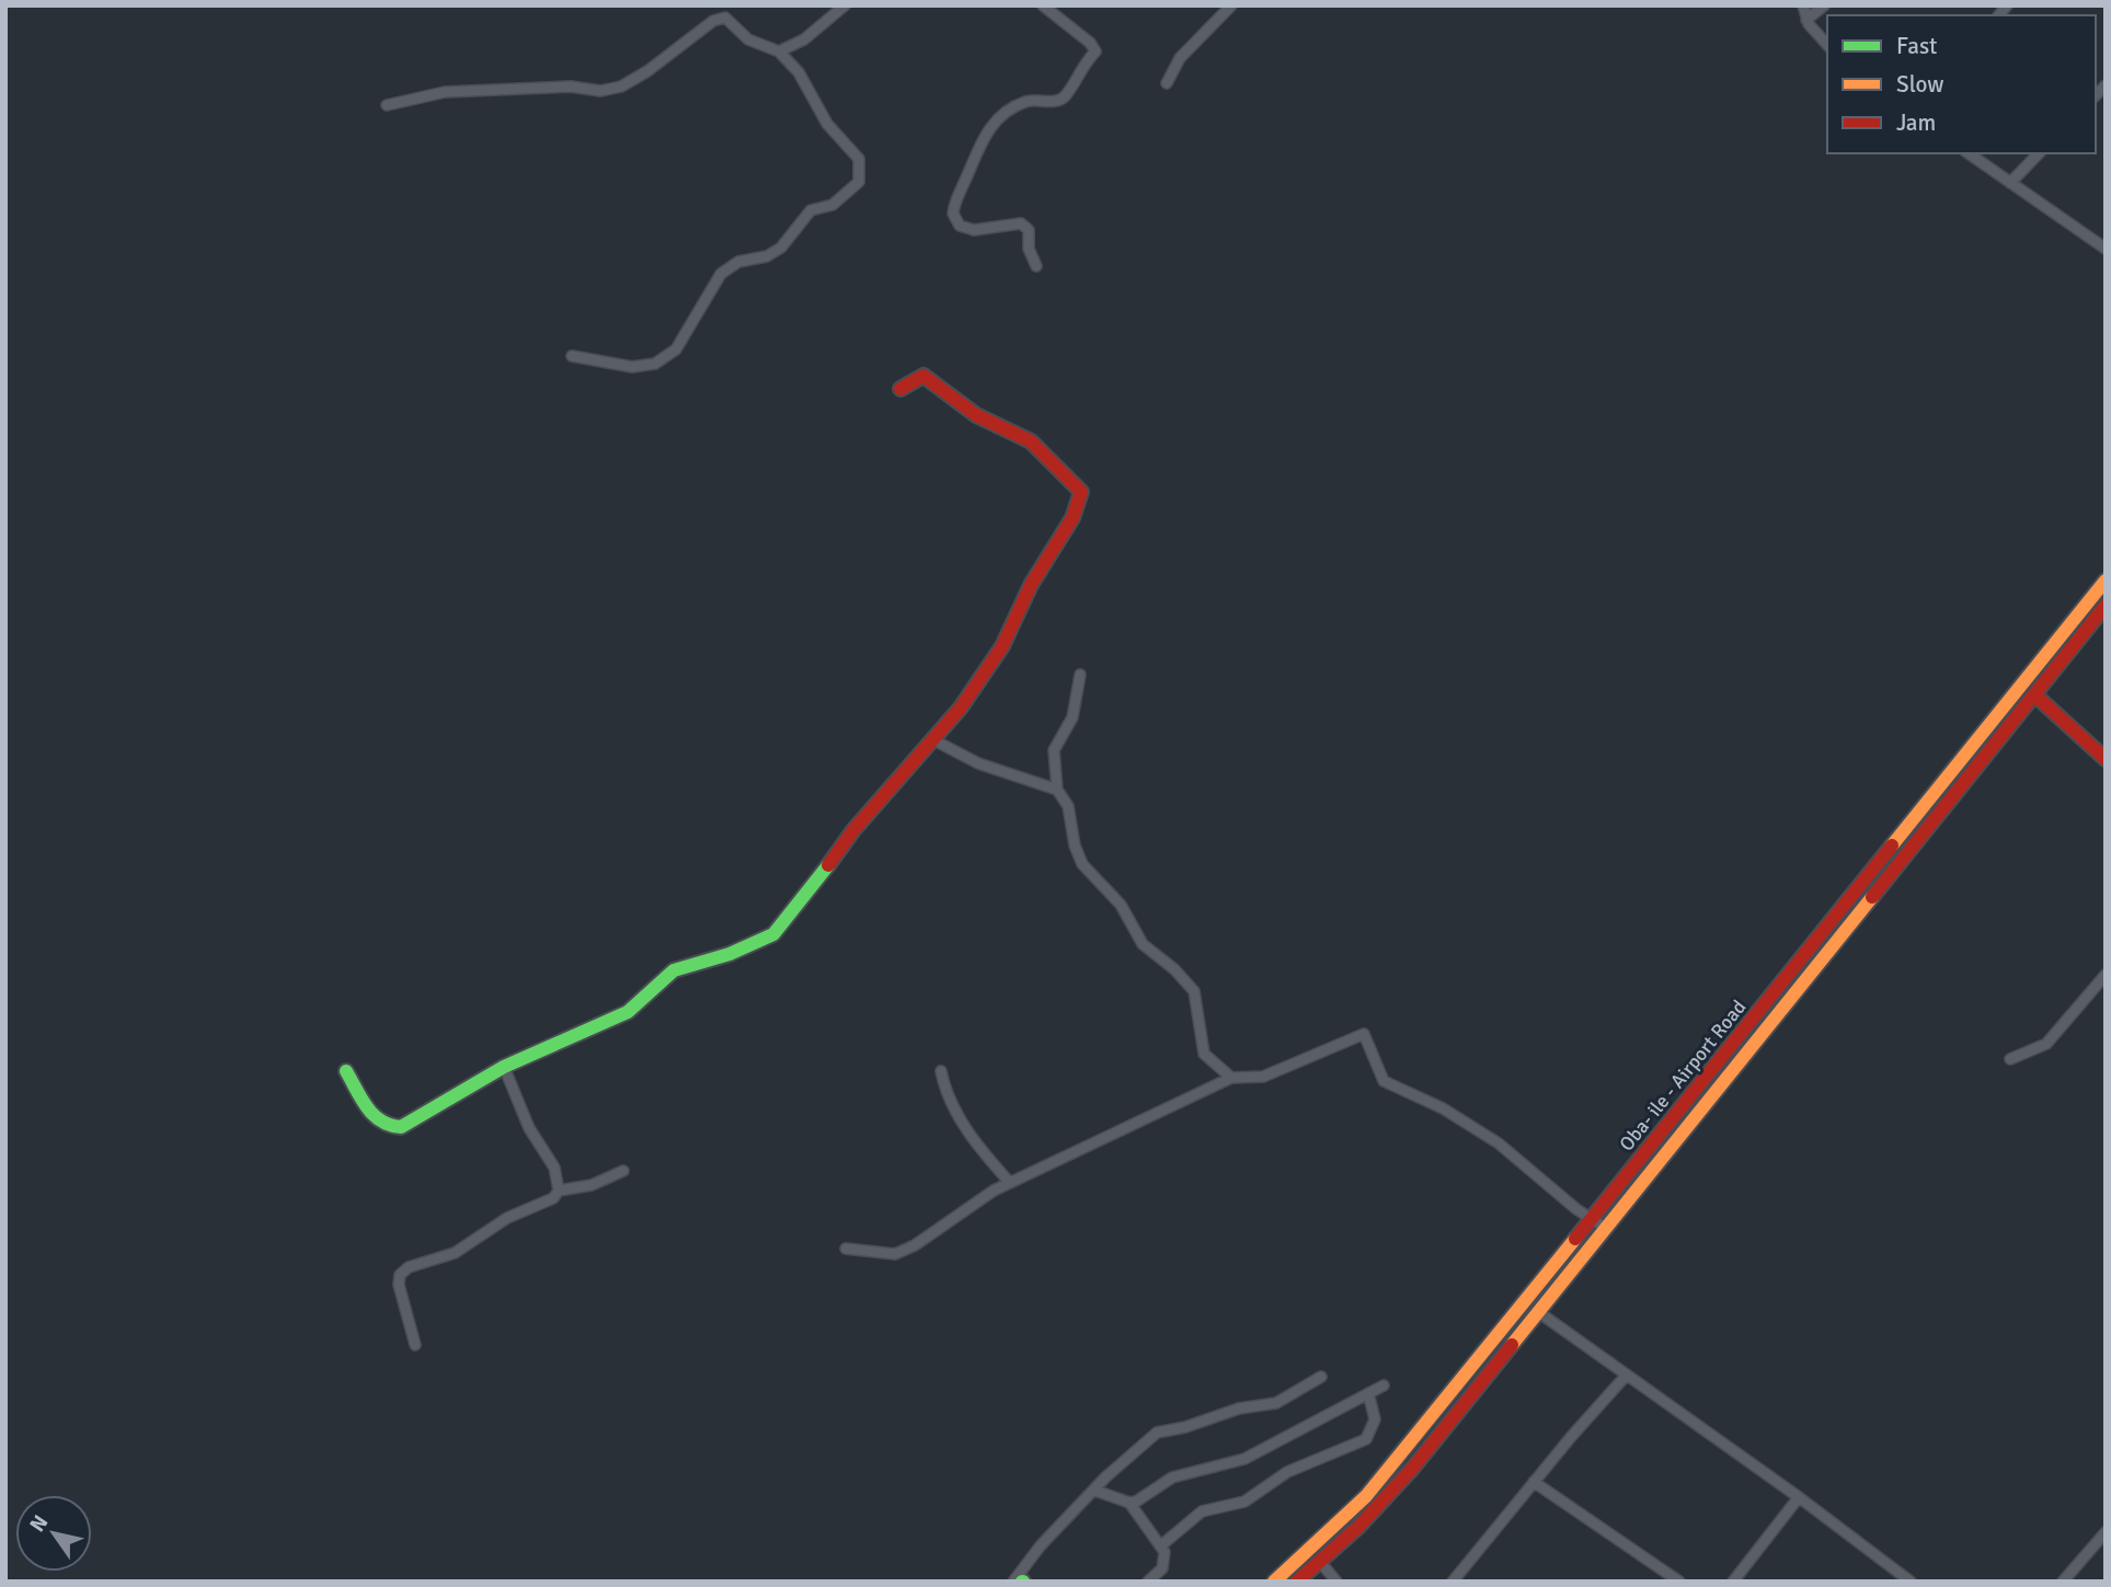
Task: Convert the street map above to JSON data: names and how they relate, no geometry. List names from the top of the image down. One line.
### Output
{"streets":{"main road":["Oba- ile - Airport Road"]},"legend":["Fast","Slow","Jam"],"north":"top left"}
